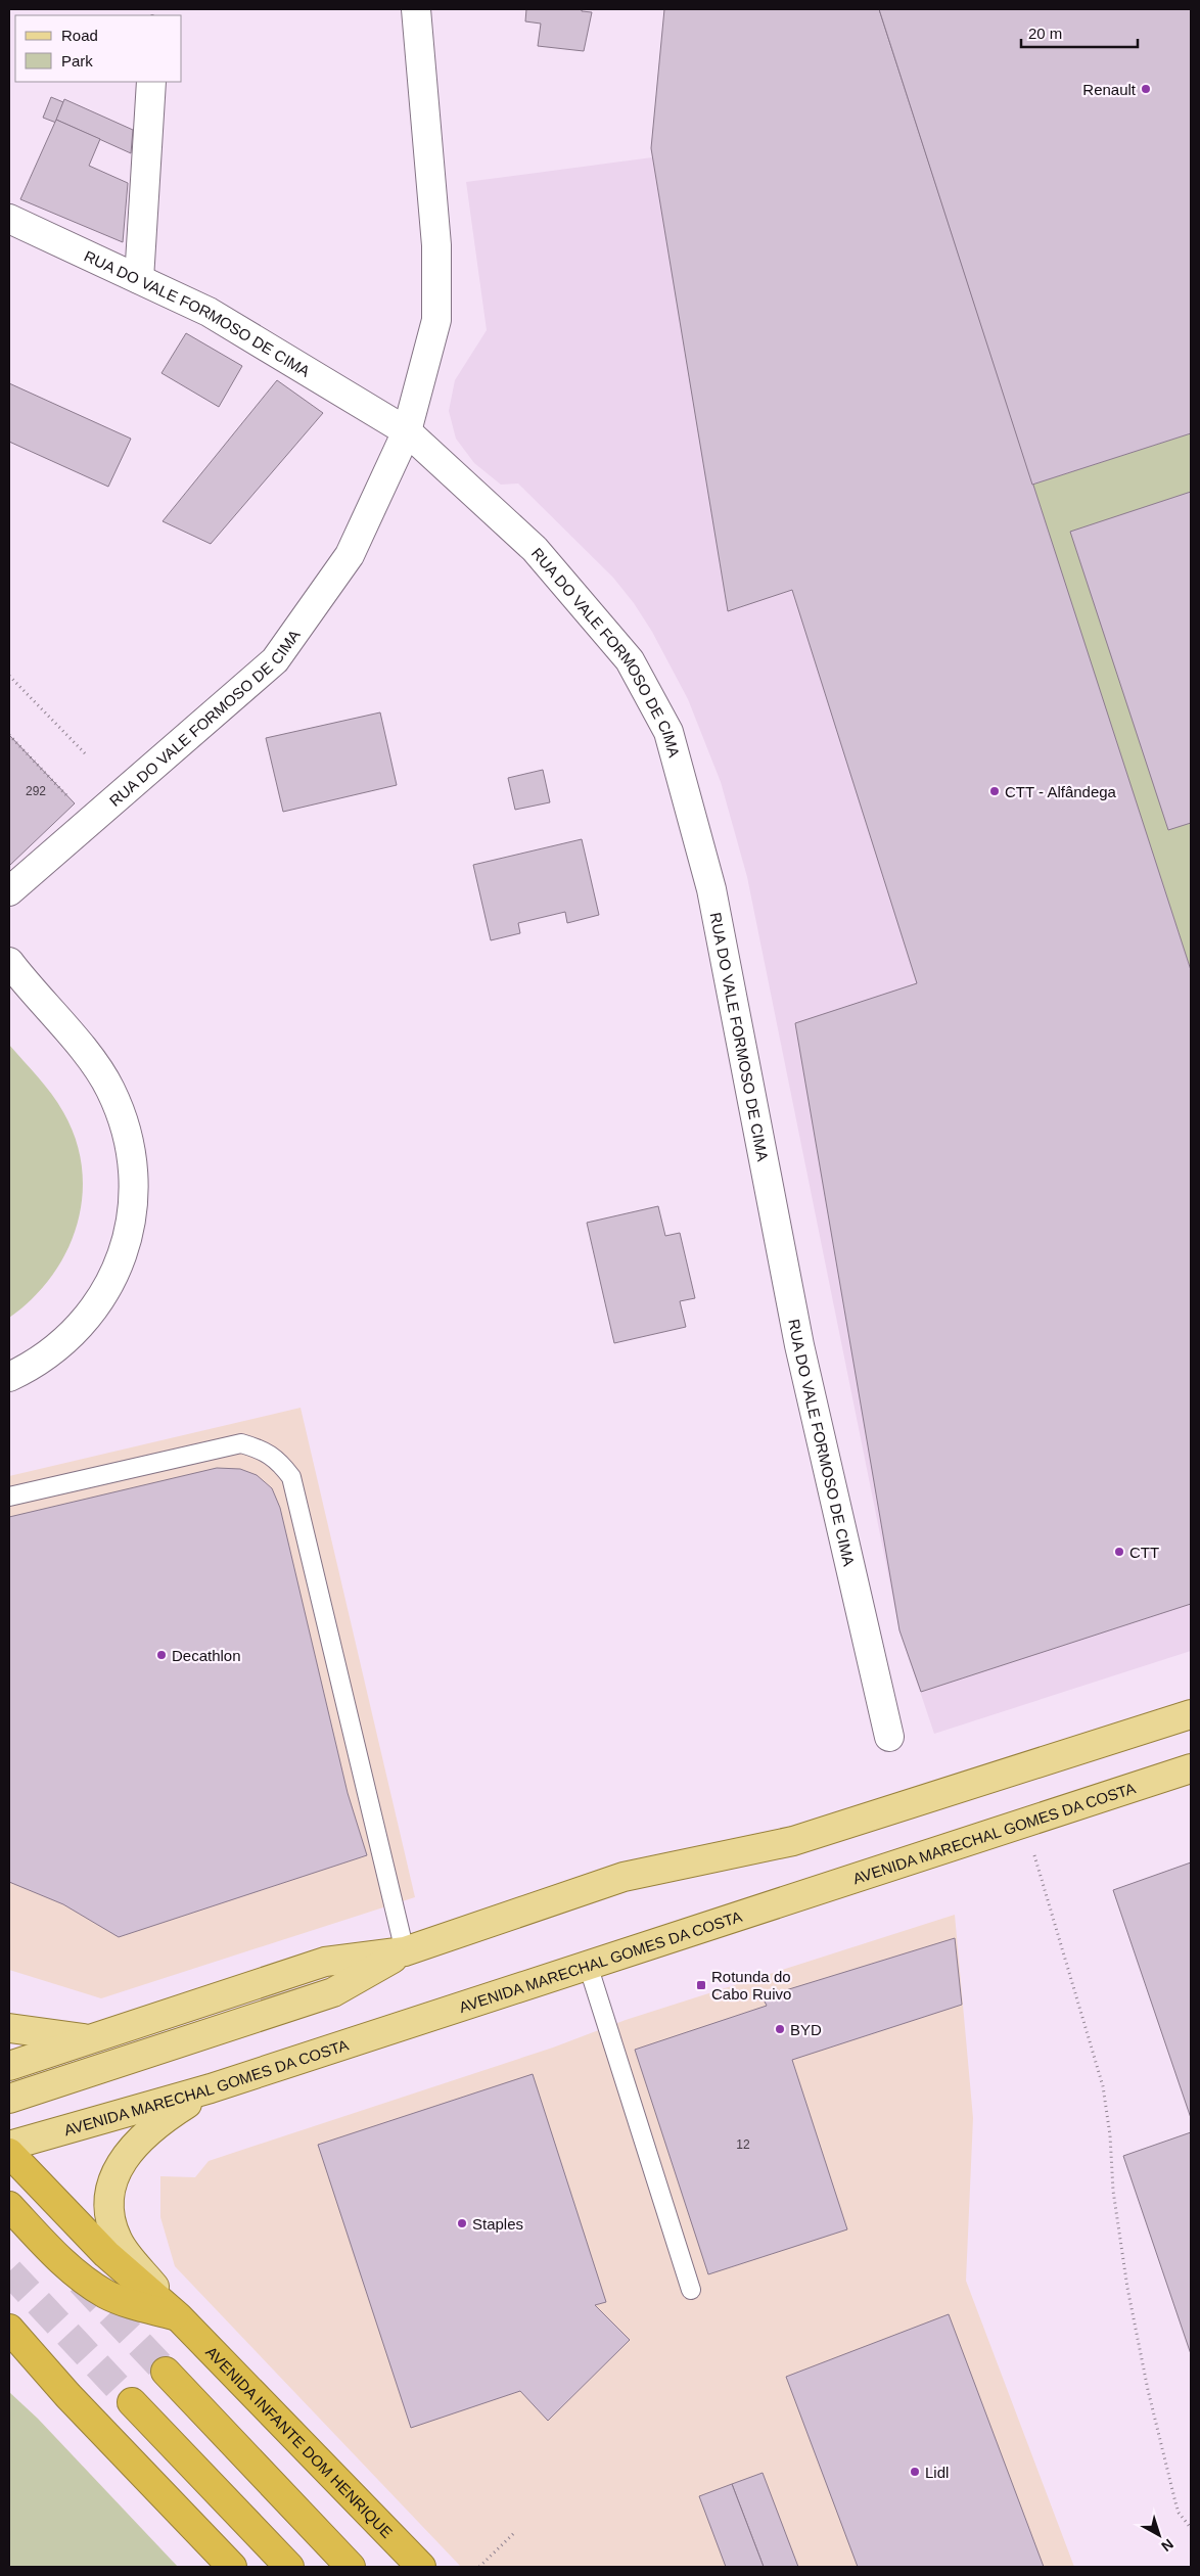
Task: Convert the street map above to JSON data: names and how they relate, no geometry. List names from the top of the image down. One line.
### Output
{"streets":{"highway":["AVENIDA INFANTE DOM HENRIQUE"],"main road":["AVENIDA MARECHAL GOMES DA COSTA"],"street":["RUA DO VALE FORMOSO DE CIMA"]},"places":{"other":["Renault","CTT - Alfândega","CTT","Decathlon","BYD","Staples","Lidl"],"transit":["Rotunda do Cabo Ruivo"]},"house_numbers":["292","12"],"legend":["Road","Park"],"scale_bar":"20 m","north":"bottom right"}
